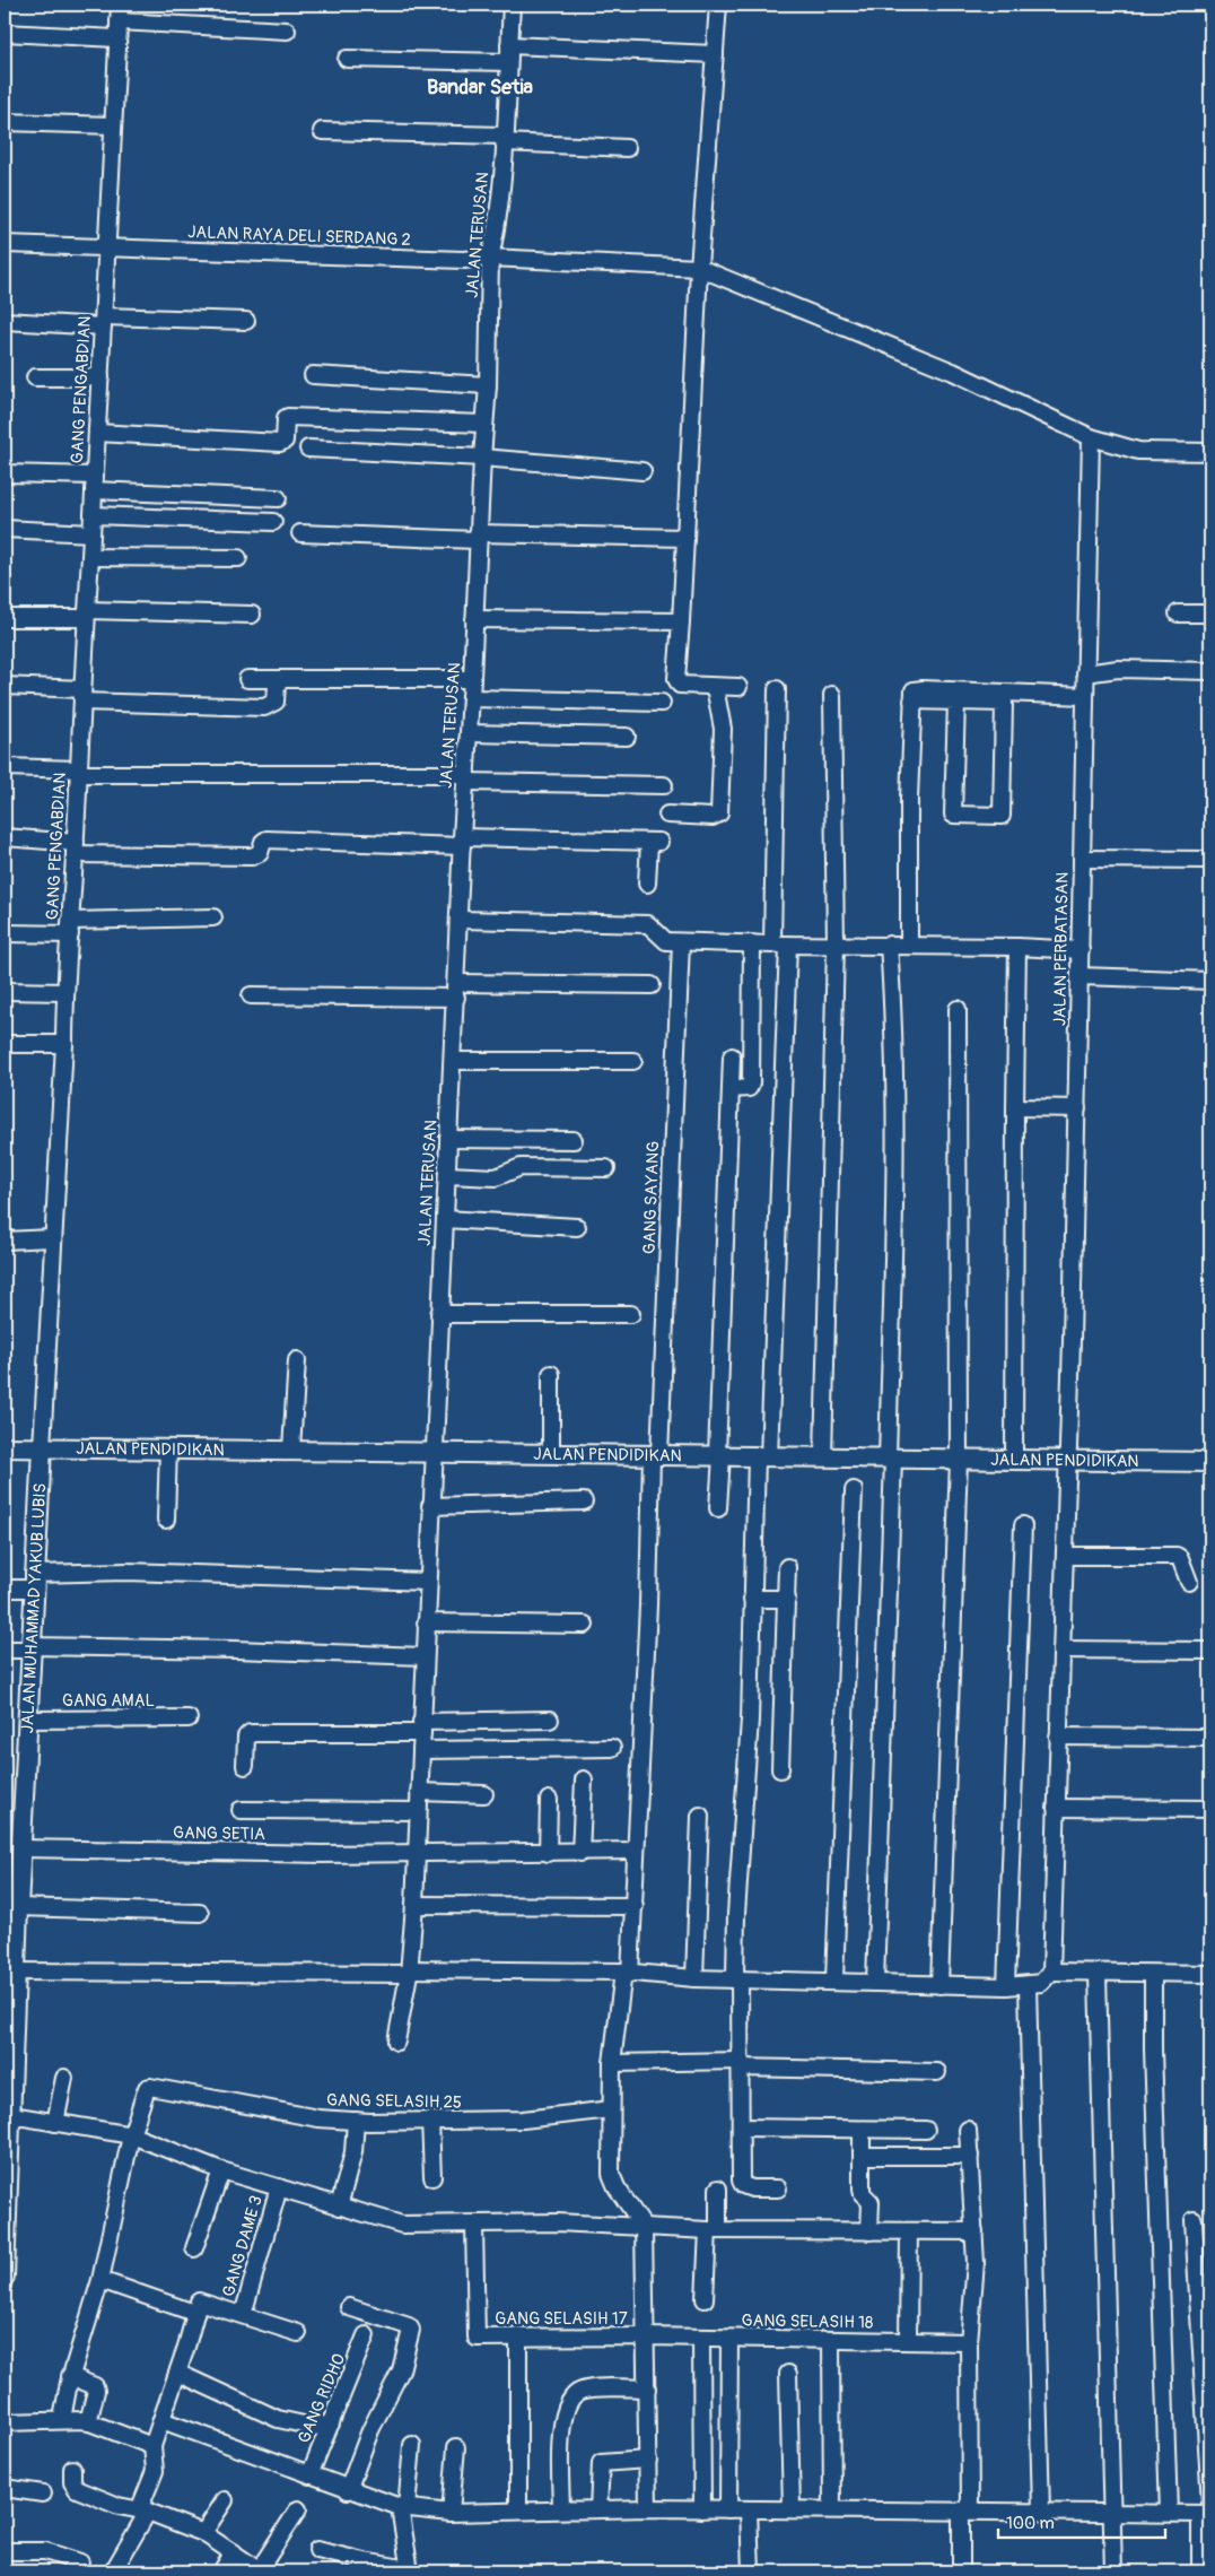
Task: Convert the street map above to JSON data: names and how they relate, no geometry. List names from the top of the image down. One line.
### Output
{"streets":{"main road":["JALAN PENDIDIKAN","JALAN MUHAMMAD YAKUB LUBIS"],"street":["JALAN TERUSAN","JALAN RAYA DELI SERDANG 2","GANG PENGABDIAN","JALAN PERBATASAN","GANG SAYANG","GANG AMAL","GANG SETIA","GANG SELASIH 25","GANG DAME 3","GANG SELASIH 17","GANG SELASIH 18","GANG RIDHO"]},"crossings":[["JALAN TERUSAN","JALAN RAYA DELI SERDANG 2"],["JALAN TERUSAN","JALAN PENDIDIKAN"],["JALAN TERUSAN","GANG SETIA"],["JALAN RAYA DELI SERDANG 2","GANG PENGABDIAN"],["JALAN RAYA DELI SERDANG 2","JALAN PERBATASAN"],["GANG PENGABDIAN","JALAN PENDIDIKAN"],["GANG PENGABDIAN","JALAN MUHAMMAD YAKUB LUBIS"],["JALAN PERBATASAN","JALAN PENDIDIKAN"],["GANG SAYANG","JALAN PENDIDIKAN"],["GANG SAYANG","GANG SETIA"],["GANG SAYANG","GANG SELASIH 25"],["JALAN PENDIDIKAN","JALAN MUHAMMAD YAKUB LUBIS"],["JALAN MUHAMMAD YAKUB LUBIS","GANG AMAL"],["JALAN MUHAMMAD YAKUB LUBIS","GANG SETIA"],["GANG SELASIH 17","GANG SELASIH 18"]],"districts":["Bandar Setia"],"scale_bar":"100 m"}
